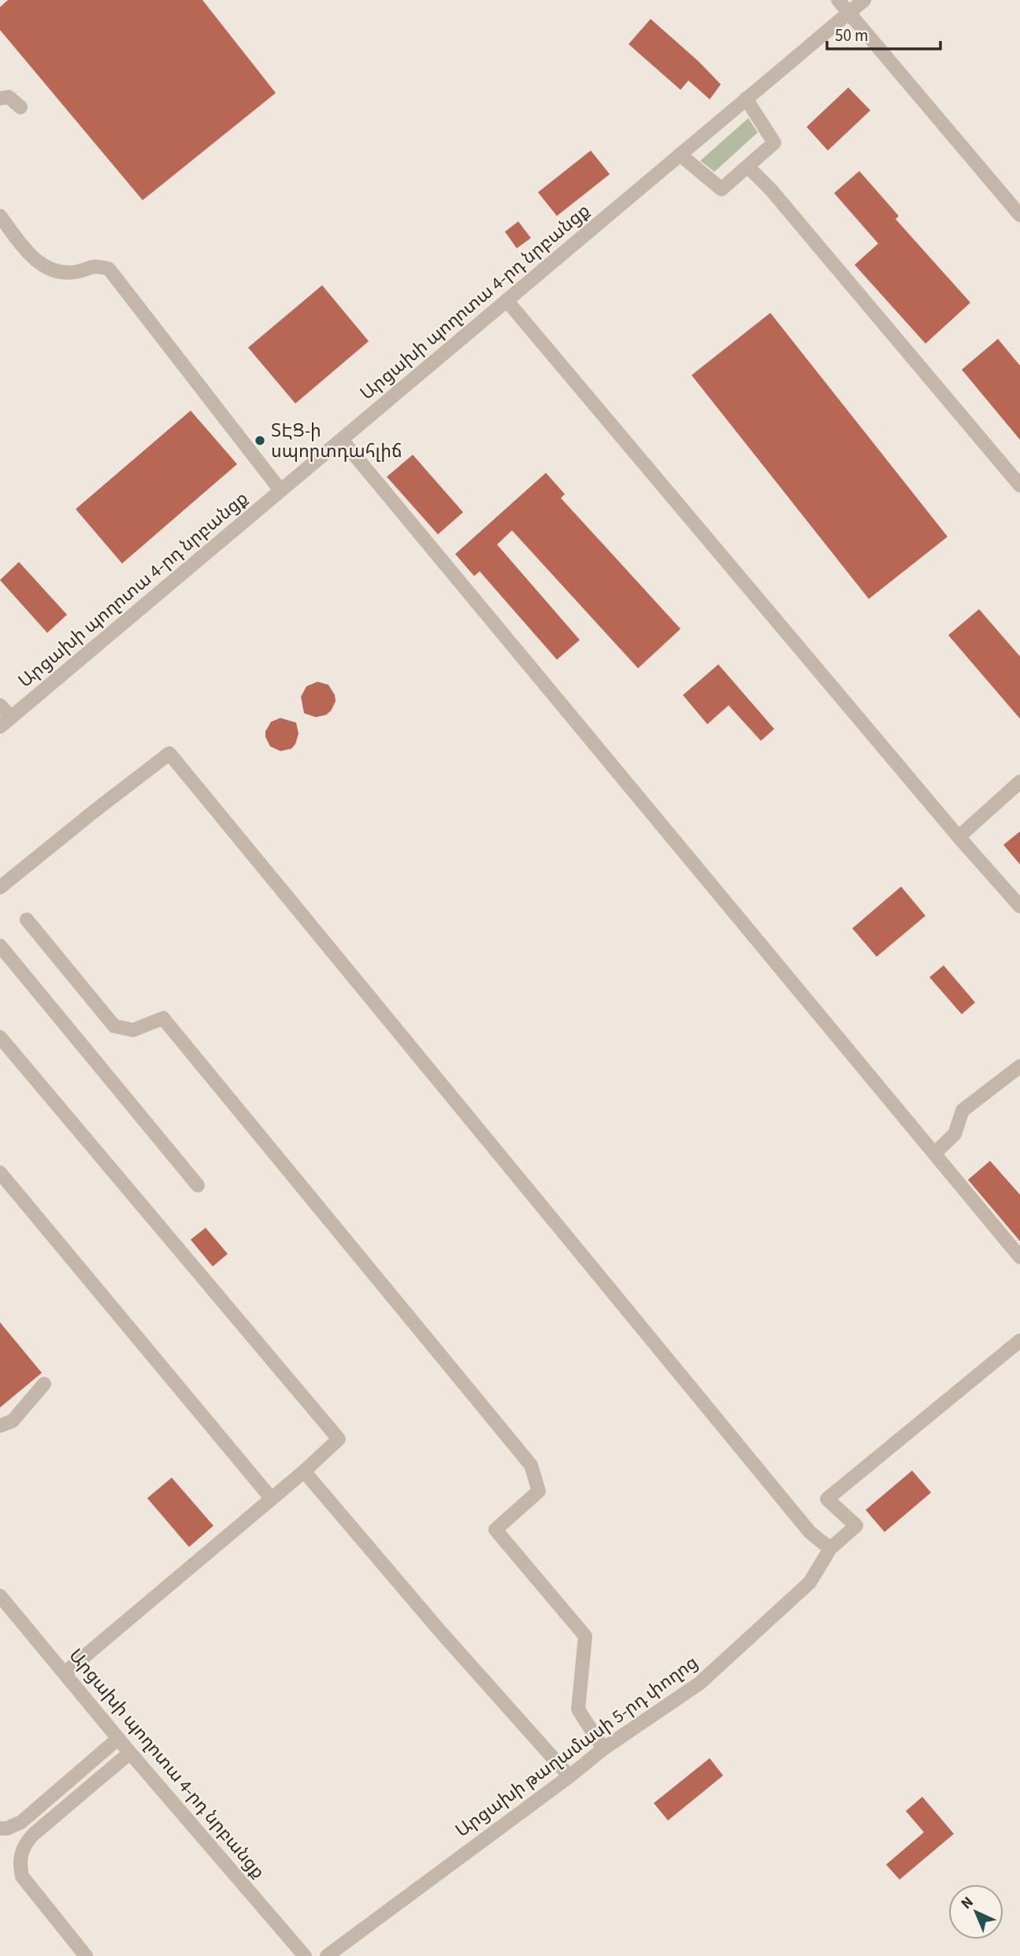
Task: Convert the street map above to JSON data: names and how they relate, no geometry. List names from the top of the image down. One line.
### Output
{"streets":{"street":["Արցախի պողոտա 4-րդ նրբանցք","Արցախի թաղամասի 5-րդ փողոց"]},"places":["ՏԷՑ-ի սպորտդահլիճ"],"scale_bar":"50 m","north":"top left"}
